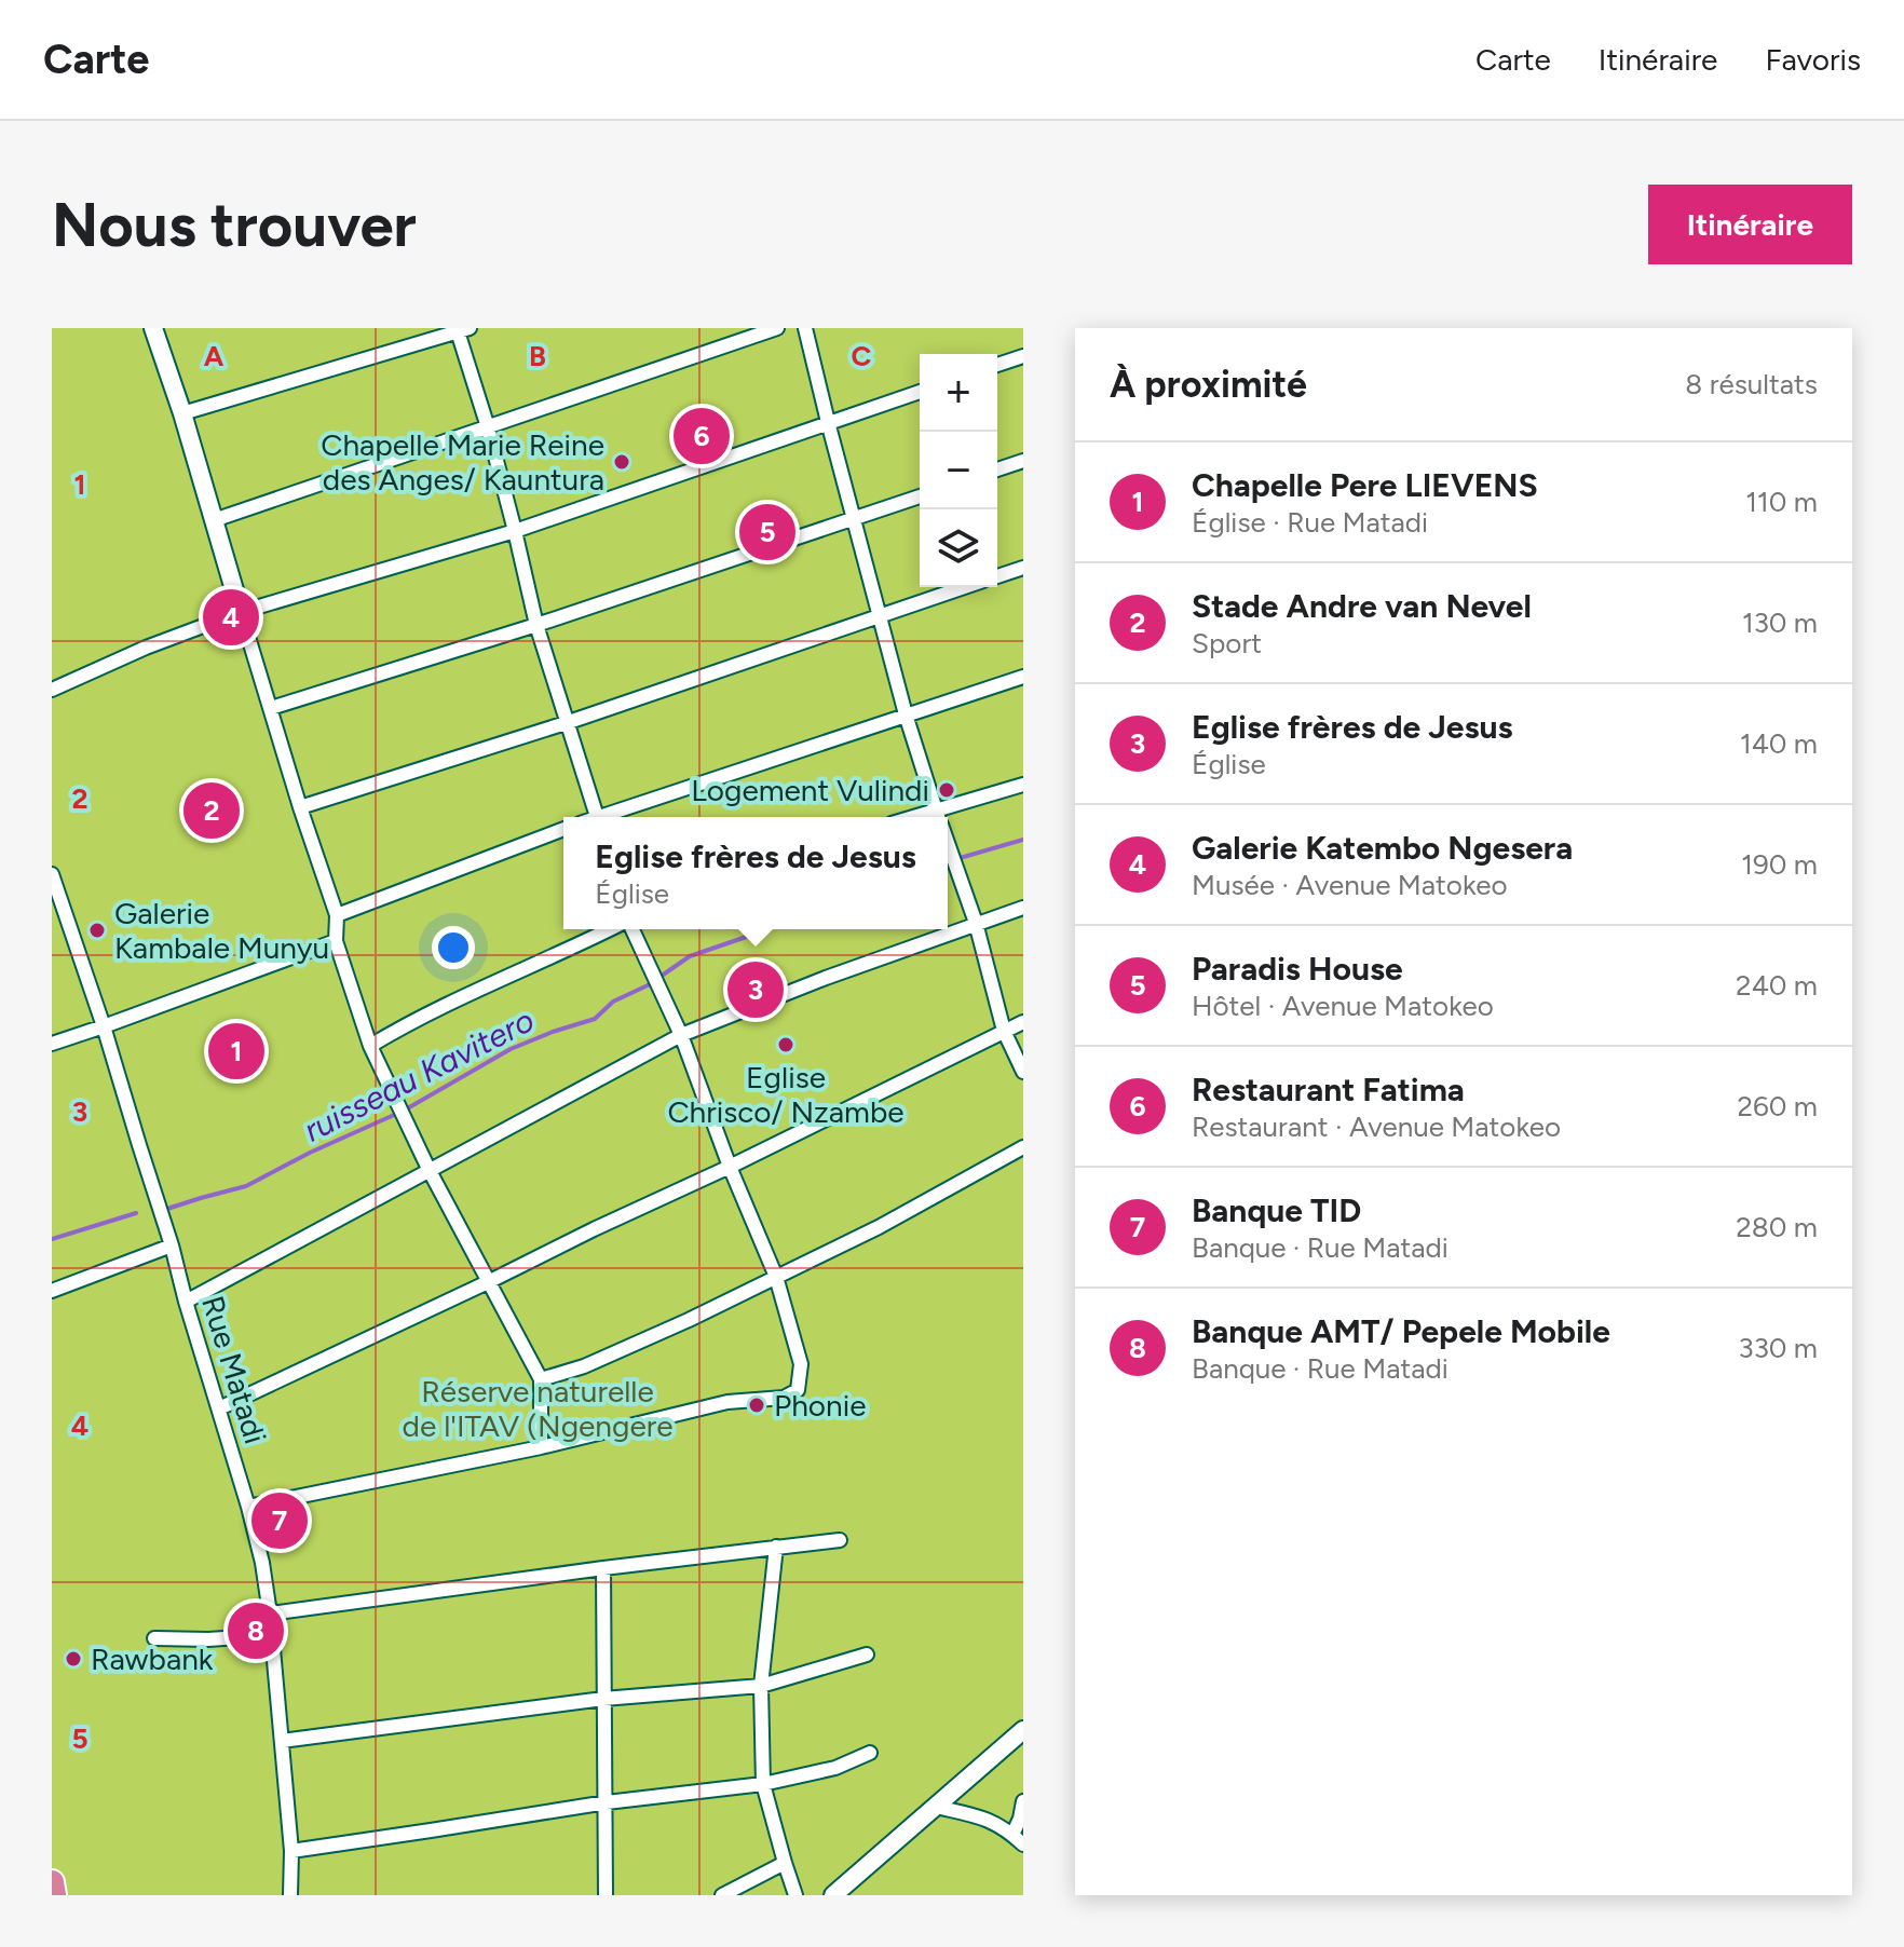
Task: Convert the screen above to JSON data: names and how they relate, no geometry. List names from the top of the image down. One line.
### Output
{"streets":{"street":["Rue Matadi"]},"water":["ruisseau Kavitero"],"parks":["Réserve naturelle de l'ITAV (Ngengere"],"places":["Chapelle Marie Reine des Anges/ Kauntura","Logement Vulindi","Galerie Kambale Munyu","Eglise Chrisco/ Nzambe","Phonie","Rawbank"],"page":{"header":"Carte","nav":["Carte","Itinéraire","Favoris"],"buttons":"Itinéraire","title":"Nous trouver","heading":["À proximité","8 résultats"],"map_buttons":["+","−"],"pins":["6","5","4","2","3","1","7","8"],"list":[{"mark":"1","name":"Chapelle Pere LIEVENS","note":"Église · Rue Matadi","value":"110 m"},{"mark":"2","name":"Stade Andre van Nevel","note":"Sport","value":"130 m"},{"mark":"3","name":"Eglise frères de Jesus","note":"Église","value":"140 m"},{"mark":"4","name":"Galerie Katembo Ngesera","note":"Musée · Avenue Matokeo","value":"190 m"},{"mark":"5","name":"Paradis House","note":"Hôtel · Avenue Matokeo","value":"240 m"},{"mark":"6","name":"Restaurant Fatima","note":"Restaurant · Avenue Matokeo","value":"260 m"},{"mark":"7","name":"Banque TID","note":"Banque · Rue Matadi","value":"280 m"},{"mark":"8","name":"Banque AMT/ Pepele Mobile","note":"Banque · Rue Matadi","value":"330 m"}],"popup":["Eglise frères de Jesus","Église"]},"grid":{"columns":["A","B","C"],"rows":["1","2","3","4","5"]}}
